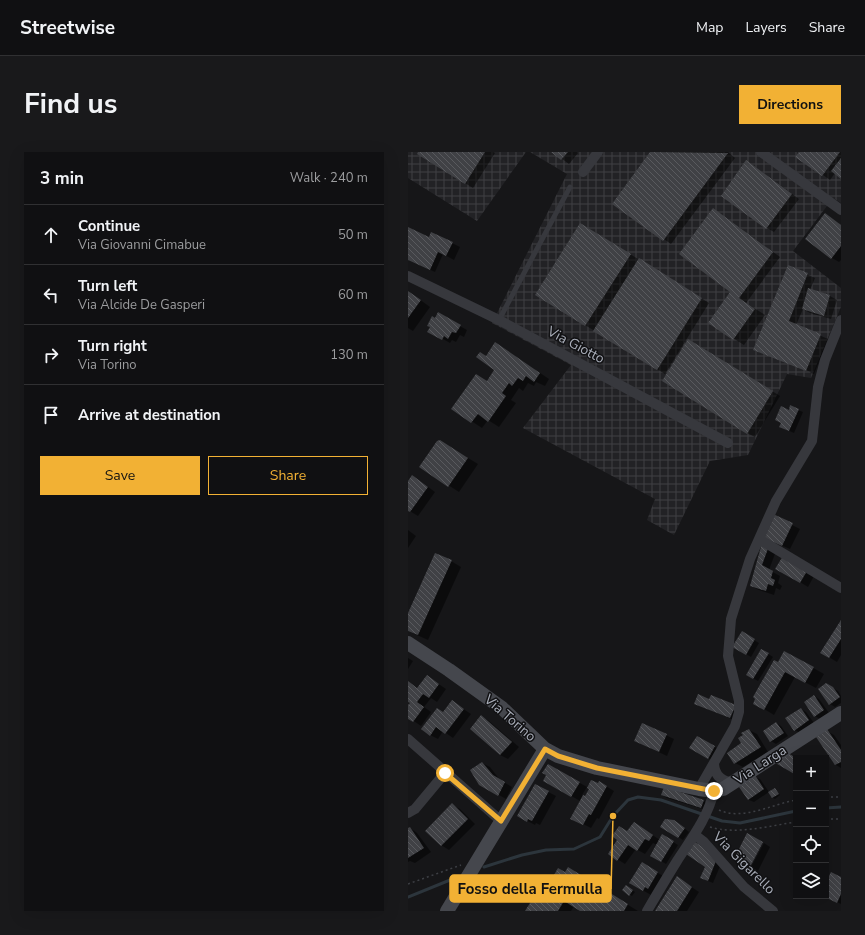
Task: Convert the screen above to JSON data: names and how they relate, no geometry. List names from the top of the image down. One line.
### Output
{"streets":{"street":["Via Giotto","Via Torino","Via Larga","Via Gigarello"]},"crossings":[["Via Torino","Via Larga"]],"places":["Fosso della Fermulla"],"page":{"header":"Streetwise","nav":["Map","Layers","Share"],"title":"Find us","buttons":["Directions",["Save","Share"]],"heading":["3 min","Walk · 240 m"],"list":[["Continue","Via Giovanni Cimabue","50 m"],["Turn left","Via Alcide De Gasperi","60 m"],["Turn right","Via Torino","130 m"],"Arrive at destination"],"map_buttons":["+","−"]}}
